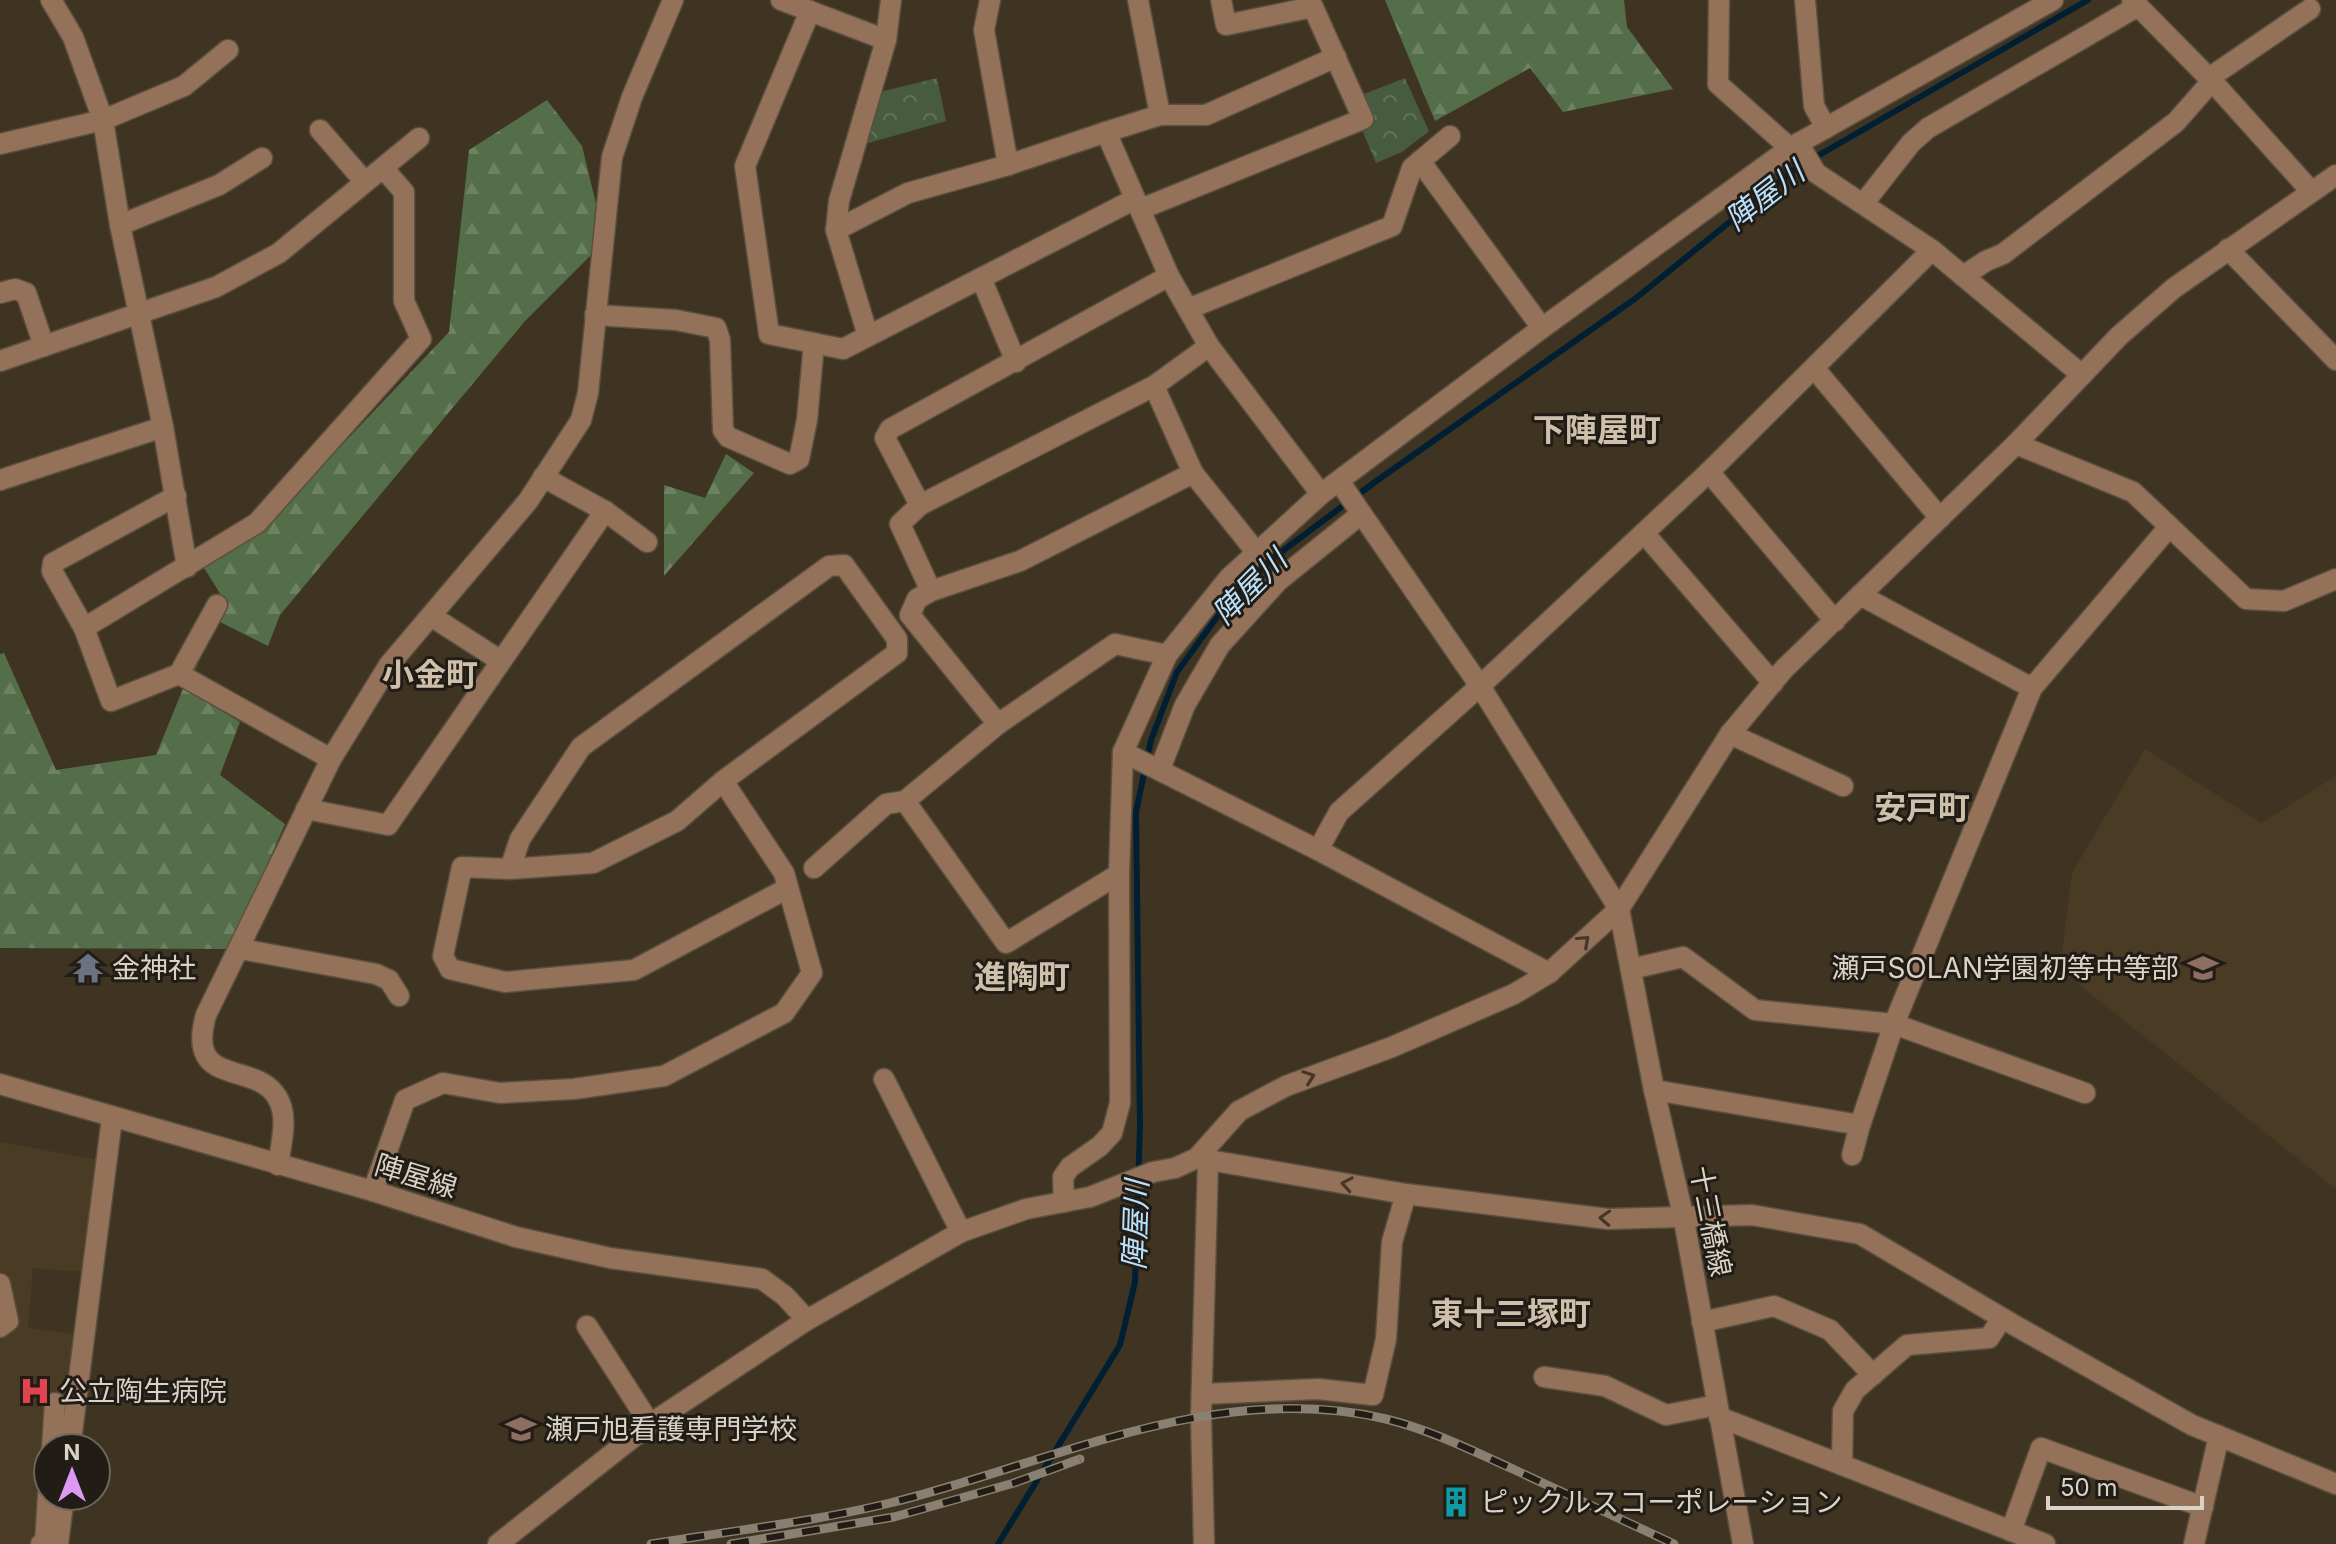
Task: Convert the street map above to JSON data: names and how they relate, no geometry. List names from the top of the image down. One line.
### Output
{"streets":{"street":["陣屋線","十三橋線"]},"districts":["下陣屋町","小金町","安戸町","進陶町","東十三塚町"],"water":["陣屋川"],"places":{"temple":["金神社"],"school or university":["瀬戸SOLAN学園初等中等部","瀬戸旭看護専門学校"],"hospital":["公立陶生病院"],"building":["ピックルスコーポレーション"]},"scale_bar":"50 m","north":"top"}
